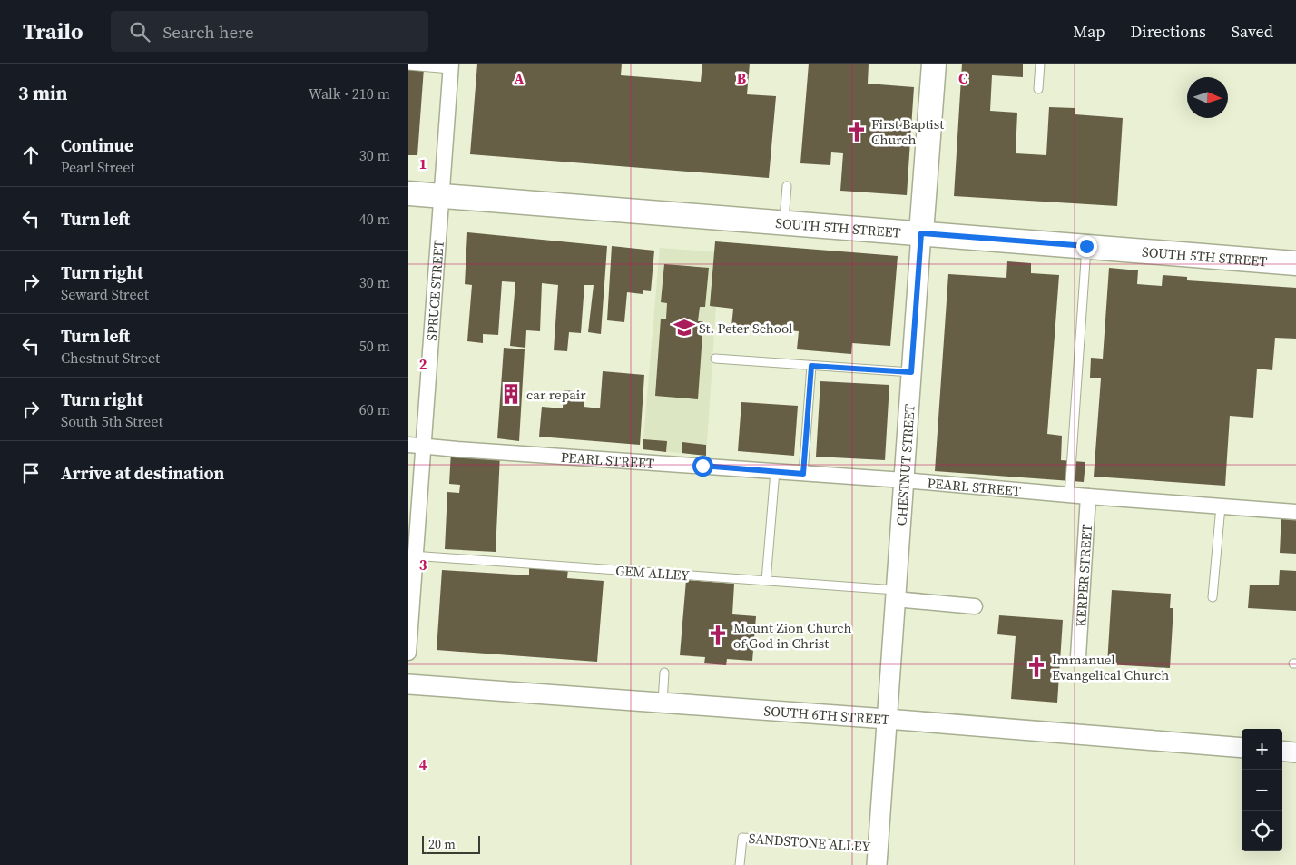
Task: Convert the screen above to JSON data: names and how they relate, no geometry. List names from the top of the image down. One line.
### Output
{"streets":{"main road":["SOUTH 5TH STREET","CHESTNUT STREET"],"street":["SPRUCE STREET","PEARL STREET","KERPER STREET","SOUTH 6TH STREET"],"lane":["GEM ALLEY","SANDSTONE ALLEY"]},"crossings":[["SOUTH 5TH STREET","SPRUCE STREET"],["SOUTH 5TH STREET","CHESTNUT STREET"],["SPRUCE STREET","PEARL STREET"],["SPRUCE STREET","GEM ALLEY"],["PEARL STREET","CHESTNUT STREET"],["PEARL STREET","KERPER STREET"],["CHESTNUT STREET","GEM ALLEY"],["CHESTNUT STREET","SOUTH 6TH STREET"],["CHESTNUT STREET","SANDSTONE ALLEY"]],"places":{"church":["First Baptist Church","Mount Zion Church of God in Christ","Immanuel Evangelical Church"],"school or university":["St. Peter School"],"building":["car repair"]},"scale_bar":"20 m","north":"right","page":{"header":"Trailo","search":"Search here","nav":["Map","Directions","Saved"],"heading":["3 min","Walk · 210 m"],"list":[["Continue","Pearl Street","30 m"],["Turn left","40 m"],["Turn right","Seward Street","30 m"],["Turn left","Chestnut Street","50 m"],["Turn right","South 5th Street","60 m"],"Arrive at destination"],"map_buttons":["+","−"],"scale":"20 m"},"grid":{"columns":["A","B","C"],"rows":["1","2","3","4"]}}
